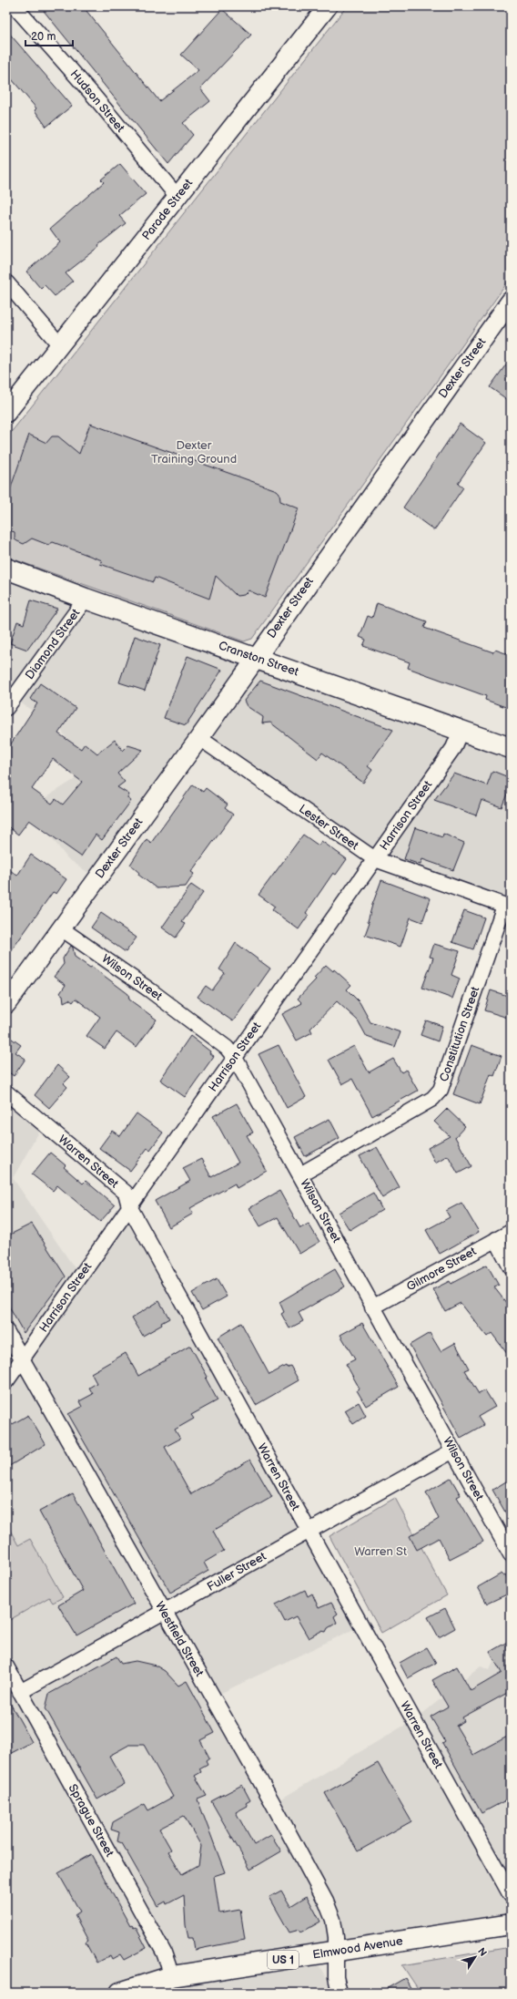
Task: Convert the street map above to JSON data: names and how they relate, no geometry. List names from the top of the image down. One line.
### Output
{"streets":{"main road":["Cranston Street","Elmwood Avenue","US 1"],"street":["Hudson Street","Parade Street","Dexter Street","Diamond Street","Harrison Street","Lester Street","Wilson Street","Constitution Street","Warren Street","Gilmore Street","Fuller Street","Westfield Street","Sprague Street"]},"crossings":[["Hudson Street","Parade Street"],["Dexter Street","Cranston Street"],["Dexter Street","Lester Street"],["Dexter Street","Wilson Street"],["Diamond Street","Cranston Street"],["Cranston Street","Harrison Street"],["Harrison Street","Lester Street"],["Harrison Street","Wilson Street"],["Harrison Street","Warren Street"],["Harrison Street","Westfield Street"],["Lester Street","Constitution Street"],["Wilson Street","Constitution Street"],["Wilson Street","Gilmore Street"],["Wilson Street","Fuller Street"],["Warren Street","Fuller Street"],["Fuller Street","Westfield Street"],["Fuller Street","Sprague Street"],["Westfield Street","Elmwood Avenue"],["Sprague Street","Elmwood Avenue"]],"parks":["Dexter Training Ground","Warren St"],"scale_bar":"20 m","north":"top right"}
